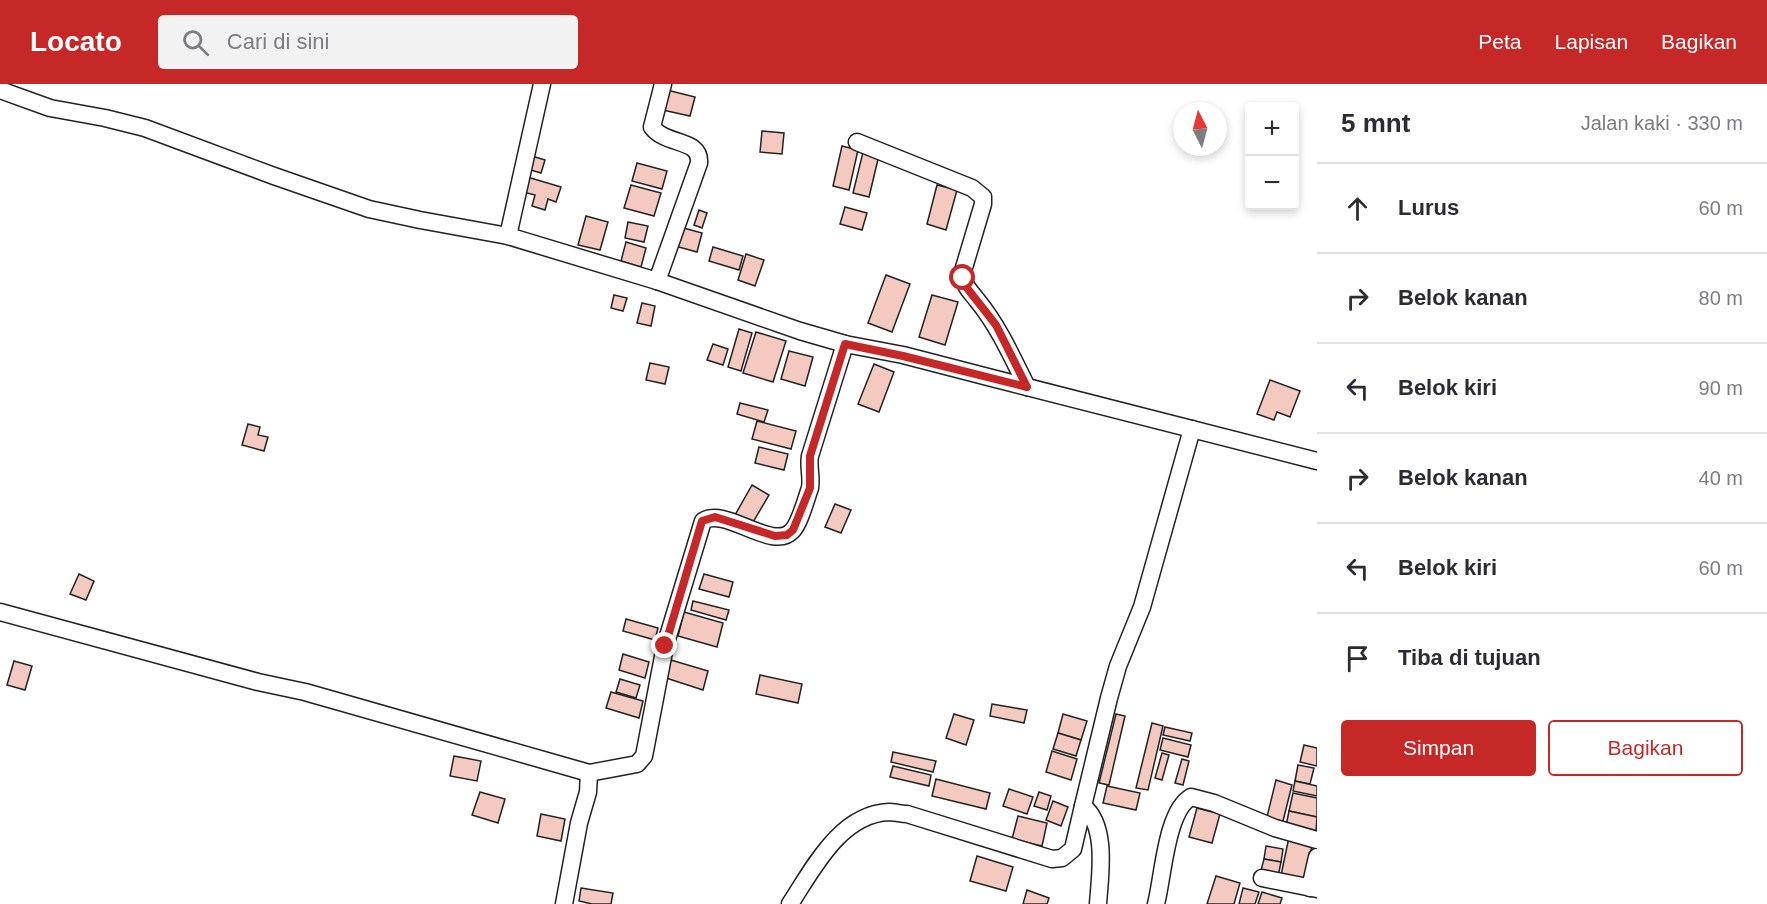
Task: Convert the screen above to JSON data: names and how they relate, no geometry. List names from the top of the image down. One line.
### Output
{"north":"top","page":{"header":"Locato","search":"Cari di sini","nav":["Peta","Lapisan","Bagikan"],"heading":["5 mnt","Jalan kaki · 330 m"],"map_buttons":["+","−"],"list":[["Lurus","60 m"],["Belok kanan","80 m"],["Belok kiri","90 m"],["Belok kanan","40 m"],["Belok kiri","60 m"],"Tiba di tujuan"],"buttons":["Simpan","Bagikan"]}}
